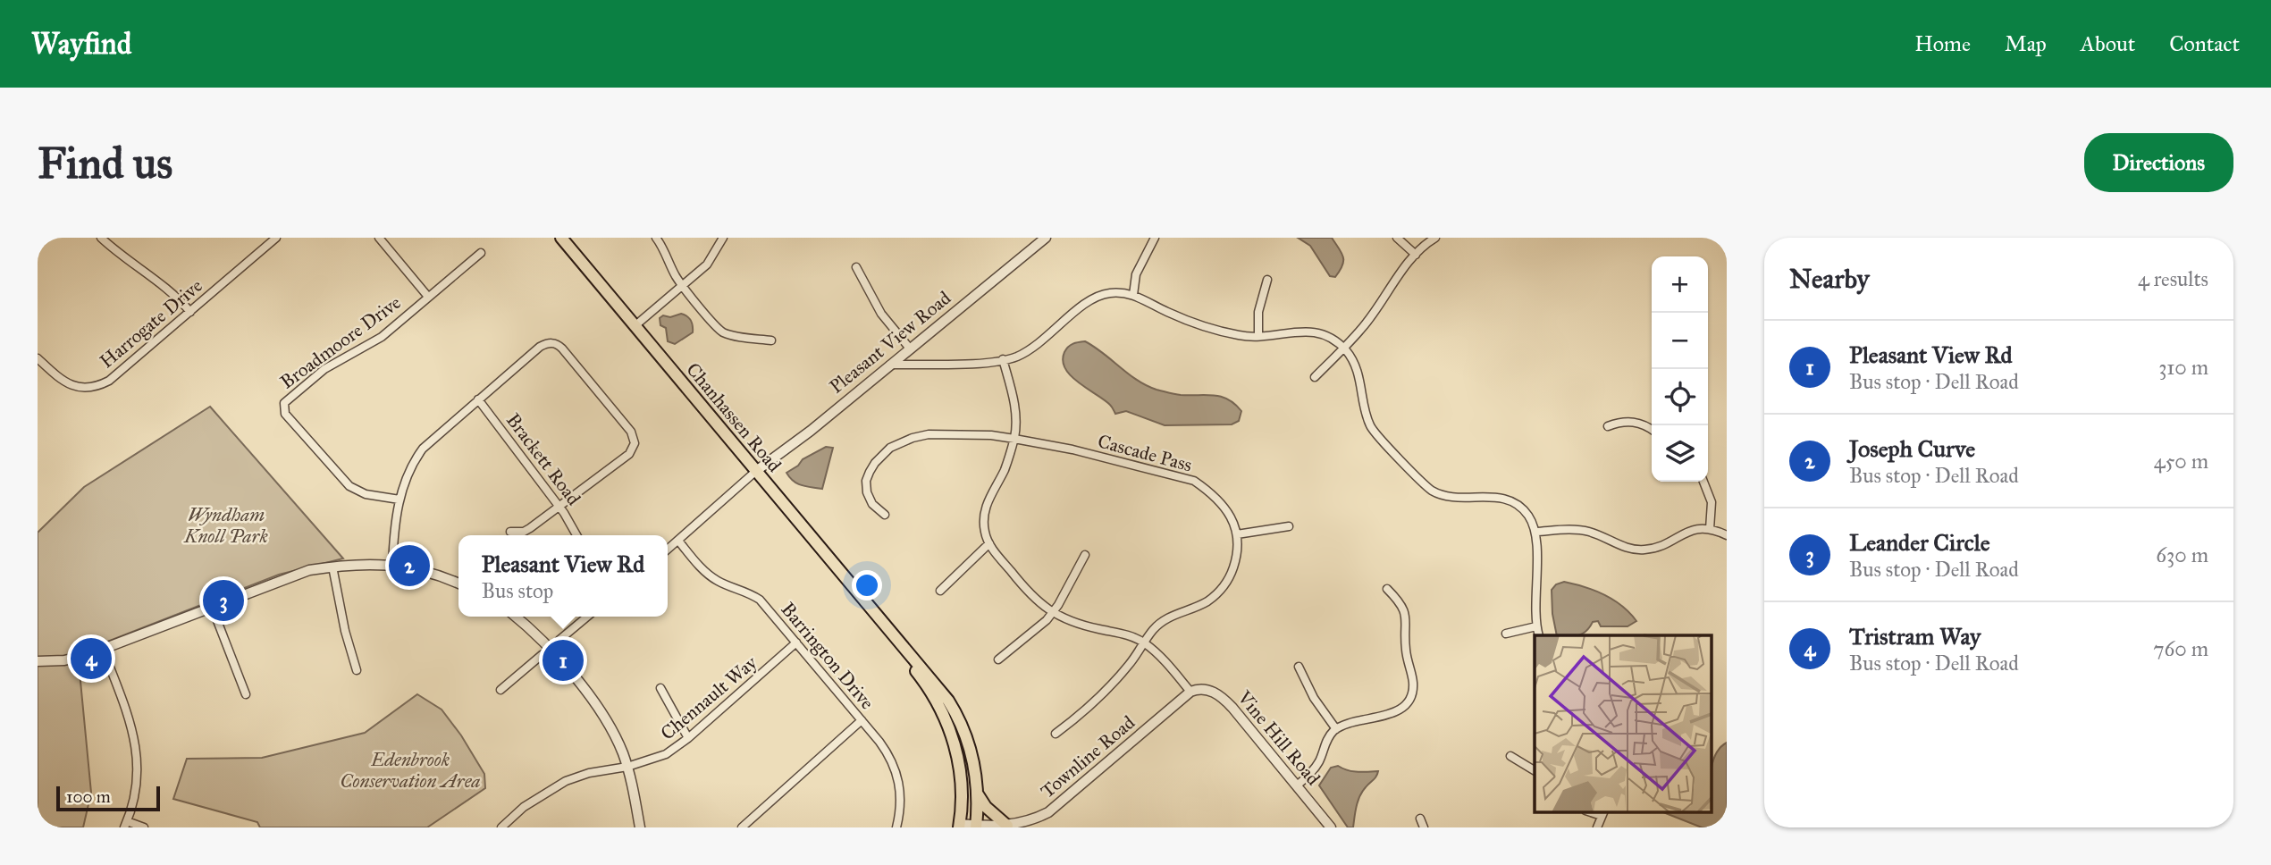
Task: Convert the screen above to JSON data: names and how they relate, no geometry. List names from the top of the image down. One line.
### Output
{"streets":{"main road":["Chanhassen Road"],"street":["Harrogate Drive","Broadmoore Drive","Pleasant View Road","Cascade Pass","Brackett Road","Barrington Drive","Chennault Way","Vine Hill Road","Townline Road"]},"crossings":[["Pleasant View Road","Chanhassen Road"],["Barrington Drive","Chennault Way"],["Vine Hill Road","Townline Road"]],"parks":["Wyndham Knoll Park","Edenbrook Conservation Area"],"scale_bar":"100 m","page":{"header":"Wayfind","nav":["Home","Map","About","Contact"],"buttons":"Directions","title":"Find us","heading":["Nearby","4 results"],"map_buttons":["+","−"],"list":[{"mark":"1","name":"Pleasant View Rd","note":"Bus stop · Dell Road","value":"310 m"},{"mark":"2","name":"Joseph Curve","note":"Bus stop · Dell Road","value":"450 m"},{"mark":"3","name":"Leander Circle","note":"Bus stop · Dell Road","value":"630 m"},{"mark":"4","name":"Tristram Way","note":"Bus stop · Dell Road","value":"760 m"}],"popup":["Pleasant View Rd","Bus stop"],"pins":["2","3","4","1"],"scale":"100 m"}}
